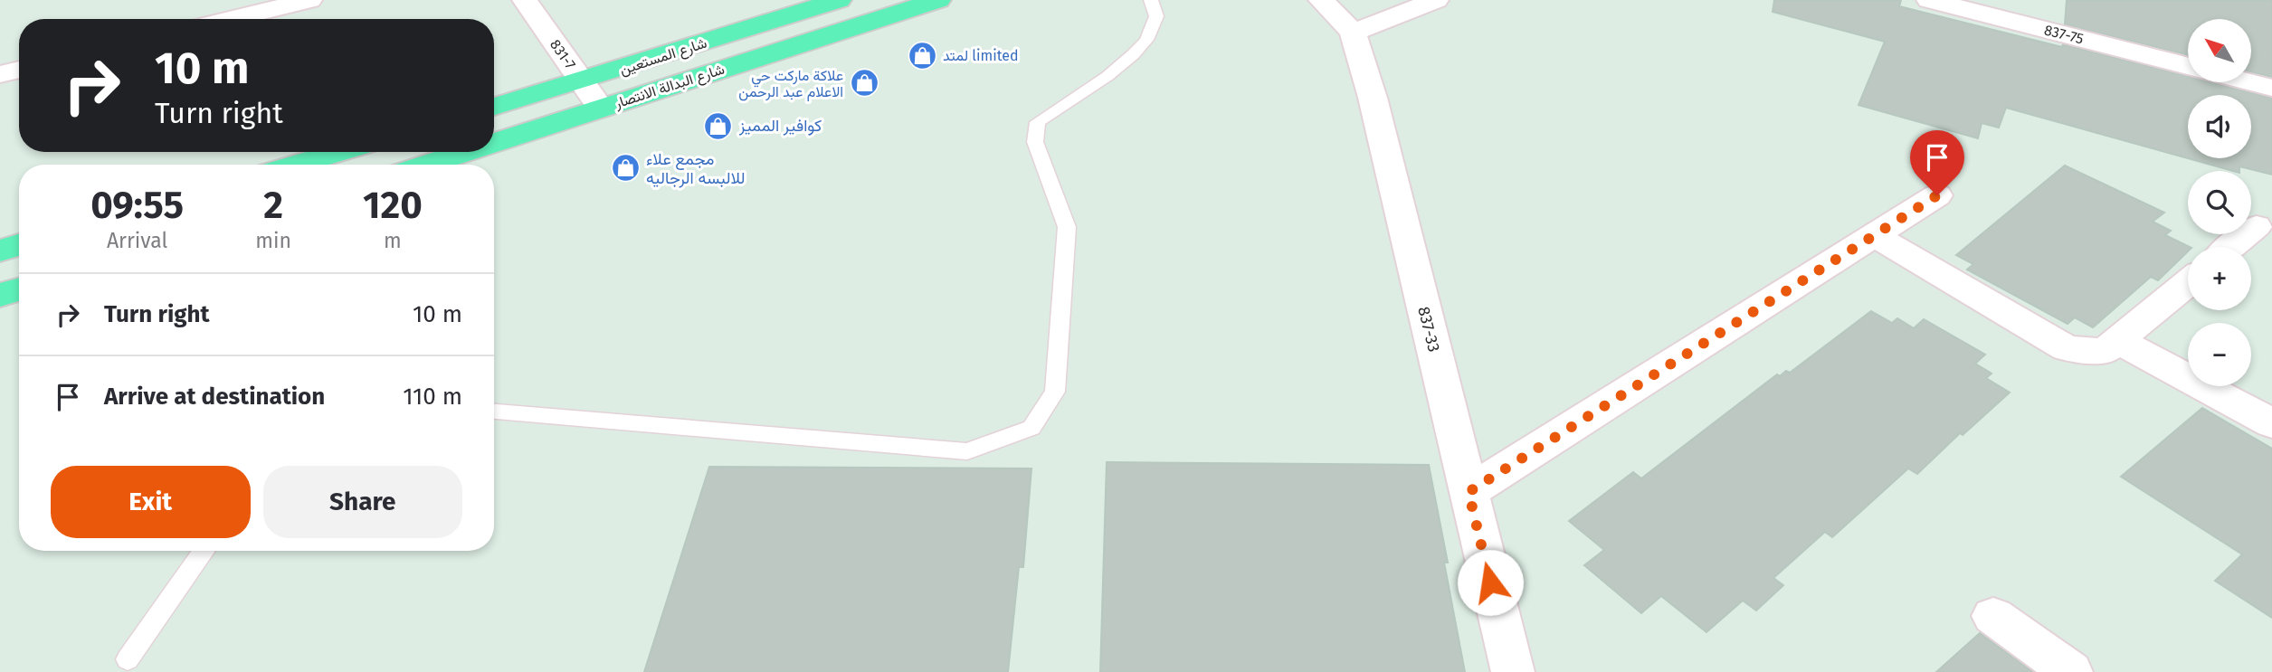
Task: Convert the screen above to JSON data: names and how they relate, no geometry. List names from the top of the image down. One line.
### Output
{"streets":{"main road":["شارع المستعين","شارع البدالة الانتصار"],"street":["837-75","831-7","837-33"]},"crossings":[["831-7","شارع المستعين"],["831-7","شارع البدالة الانتصار"]],"places":{"shop":["لمتد limited","علاكة ماركت حي الاعلام عبد الرحمن","كوافير المميز","مجمع علاء للالبسه الرجاليه"]},"north":"top left","page":{"map_buttons":["+","−"],"turn":["10 m","Turn right"],"eta":["09:55","Arrival","2","min","120","m"],"list":[{"name":"Turn right","value":"10 m"},{"name":"Arrive at destination","value":"110 m"}],"buttons":["Exit","Share"]}}
